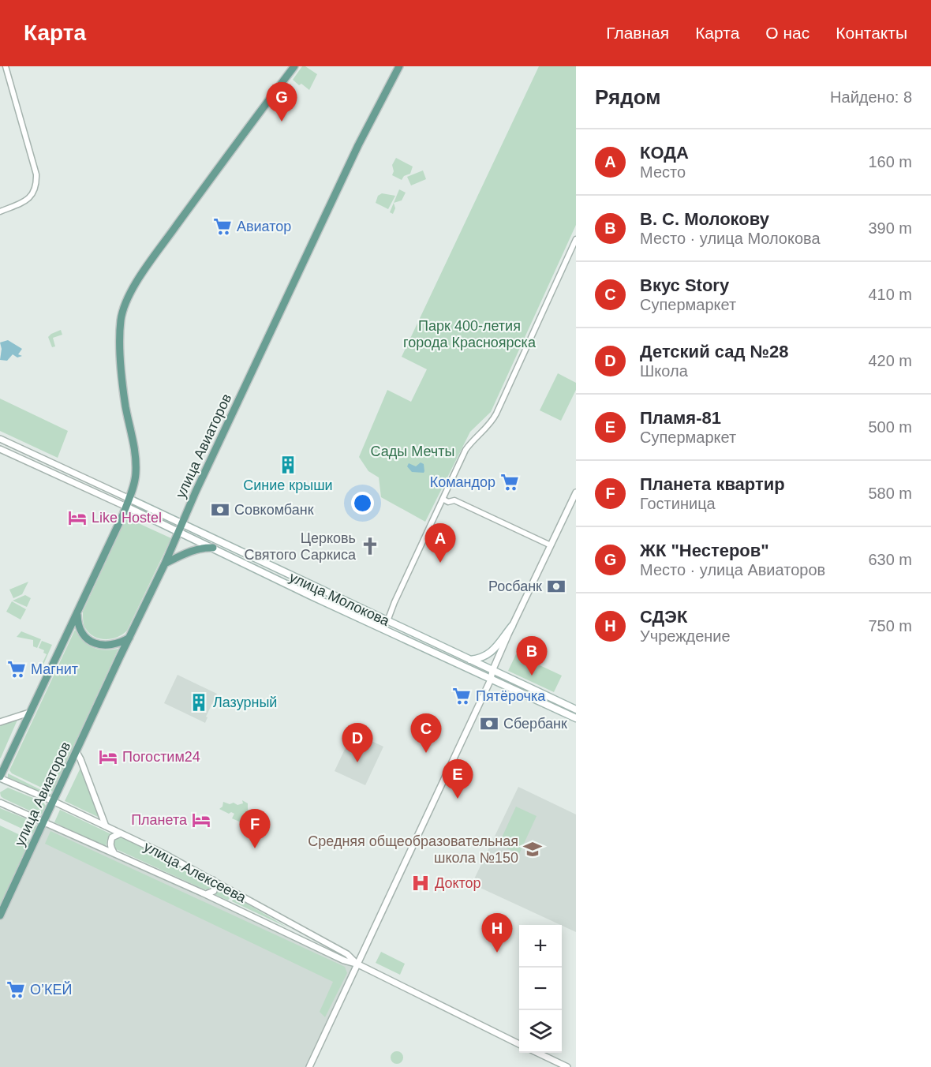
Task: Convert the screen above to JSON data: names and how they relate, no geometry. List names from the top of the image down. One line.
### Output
{"streets":{"main road":["улица Авиаторов","улица Молокова"],"street":["улица Алексеева"]},"crossings":[["улица Авиаторов","улица Молокова"],["улица Авиаторов","улица Алексеева"]],"parks":["Парк 400-летия города Красноярска","Сады Мечты"],"places":{"supermarket":["Авиатор","Командор","Магнит","Пятёрочка","О’КЕЙ"],"building":["Синие крыши","Лазурный"],"bank":["Совкомбанк","Росбанк","Сбербанк"],"hotel":["Like Hostel","Погостим24","Планета"],"church":["Церковь Святого Саркиса"],"school or university":["Средняя общеобразовательная школа №150"],"hospital":["Доктор"]},"page":{"header":"Карта","nav":["Главная","Карта","О нас","Контакты"],"heading":["Рядом","Найдено: 8"],"pins":["G","A","B","C","D","E","F","H"],"list":[{"mark":"A","name":"КОДА","note":"Место","value":"160 m"},{"mark":"B","name":"В. С. Молокову","note":"Место · улица Молокова","value":"390 m"},{"mark":"C","name":"Вкус Story","note":"Супермаркет","value":"410 m"},{"mark":"D","name":"Детский сад №28","note":"Школа","value":"420 m"},{"mark":"E","name":"Пламя-81","note":"Супермаркет","value":"500 m"},{"mark":"F","name":"Планета квартир","note":"Гостиница","value":"580 m"},{"mark":"G","name":"ЖК \"Нестеров\"","note":"Место · улица Авиаторов","value":"630 m"},{"mark":"H","name":"СДЭК","note":"Учреждение","value":"750 m"}],"map_buttons":["+","−"]}}
